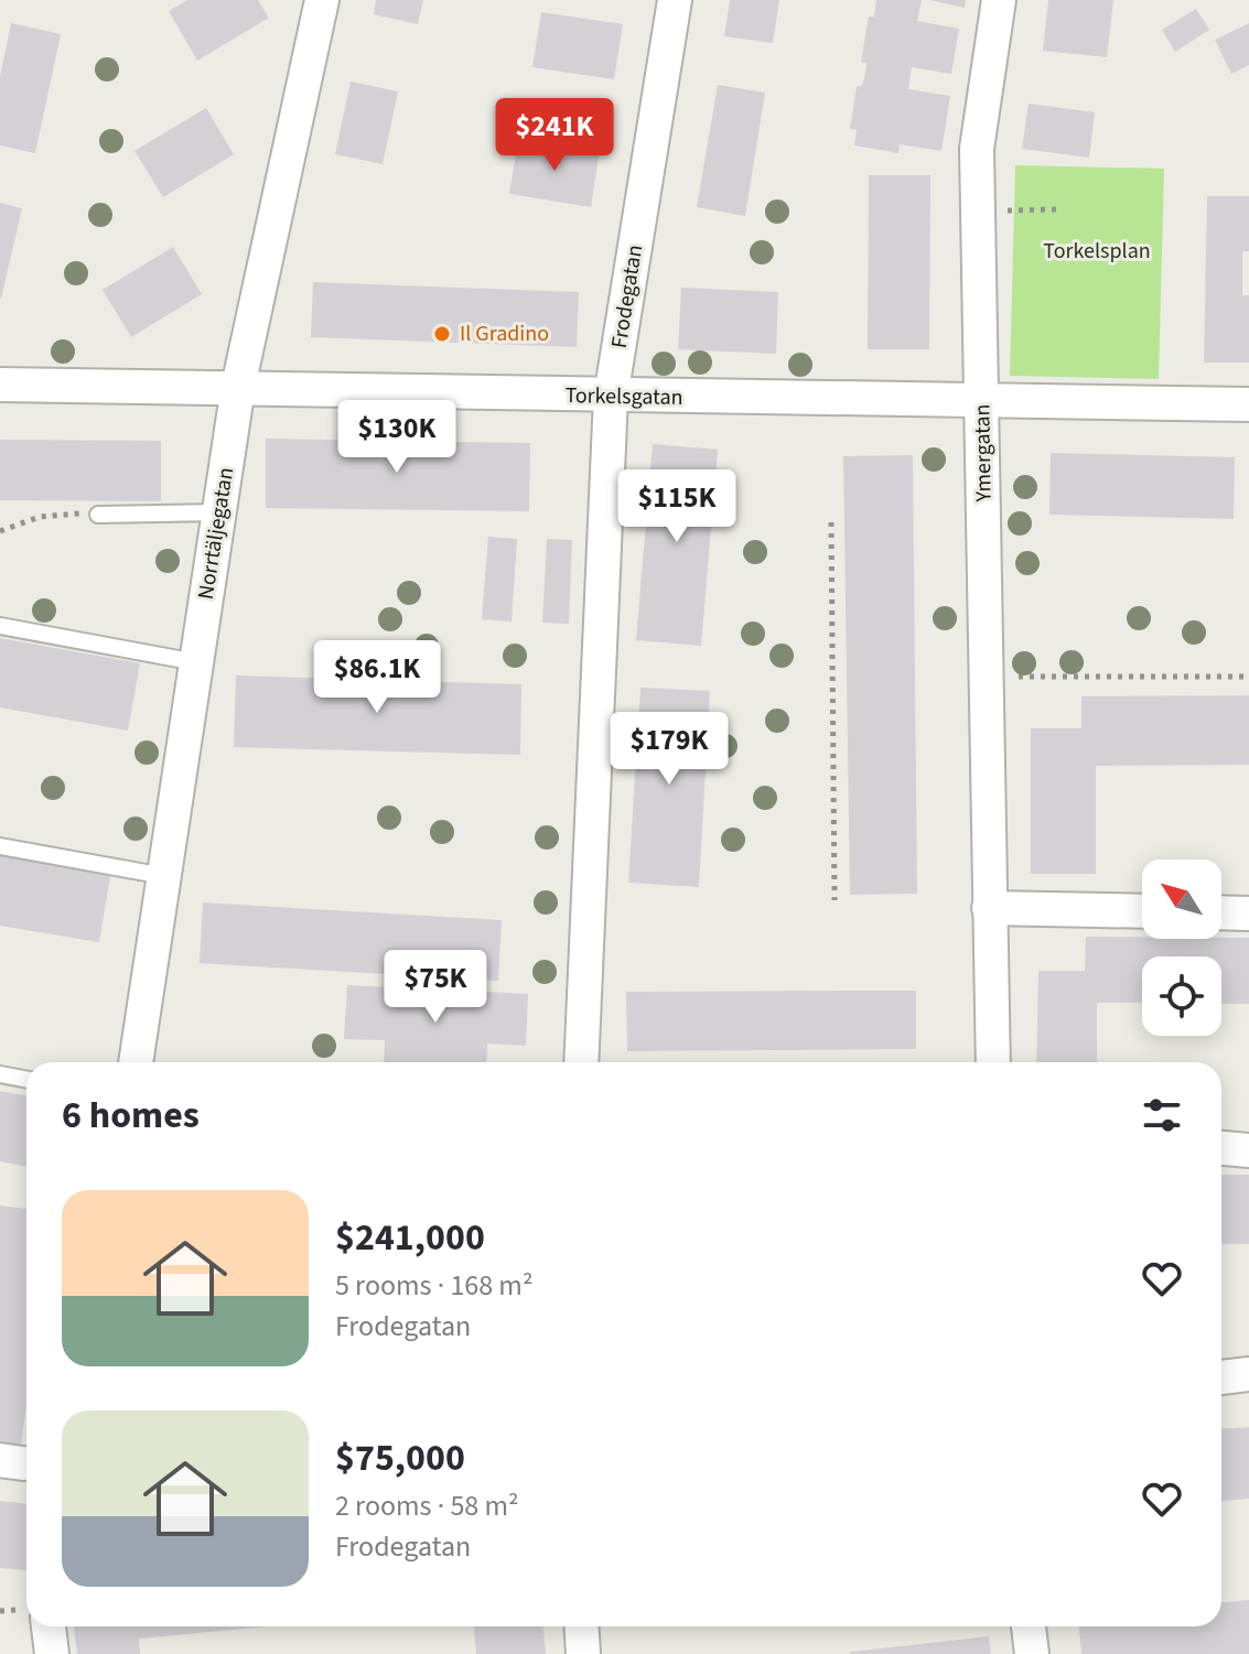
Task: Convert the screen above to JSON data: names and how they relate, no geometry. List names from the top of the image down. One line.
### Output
{"streets":{"street":["Frodegatan","Torkelsgatan","Ymergatan","Norrtäljegatan"]},"crossings":[["Frodegatan","Torkelsgatan"],["Torkelsgatan","Ymergatan"],["Torkelsgatan","Norrtäljegatan"]],"parks":["Torkelsplan"],"places":["Il Gradino"],"north":"top left","page":{"price":["$241K","$130K","$115K","$86.1K","$179K","$75K"],"heading":"6 homes","list":[{"name":"$241,000","note":"5 rooms · 168 m² · Frodegatan"},{"name":"$75,000","note":"2 rooms · 58 m² · Frodegatan"}]}}
